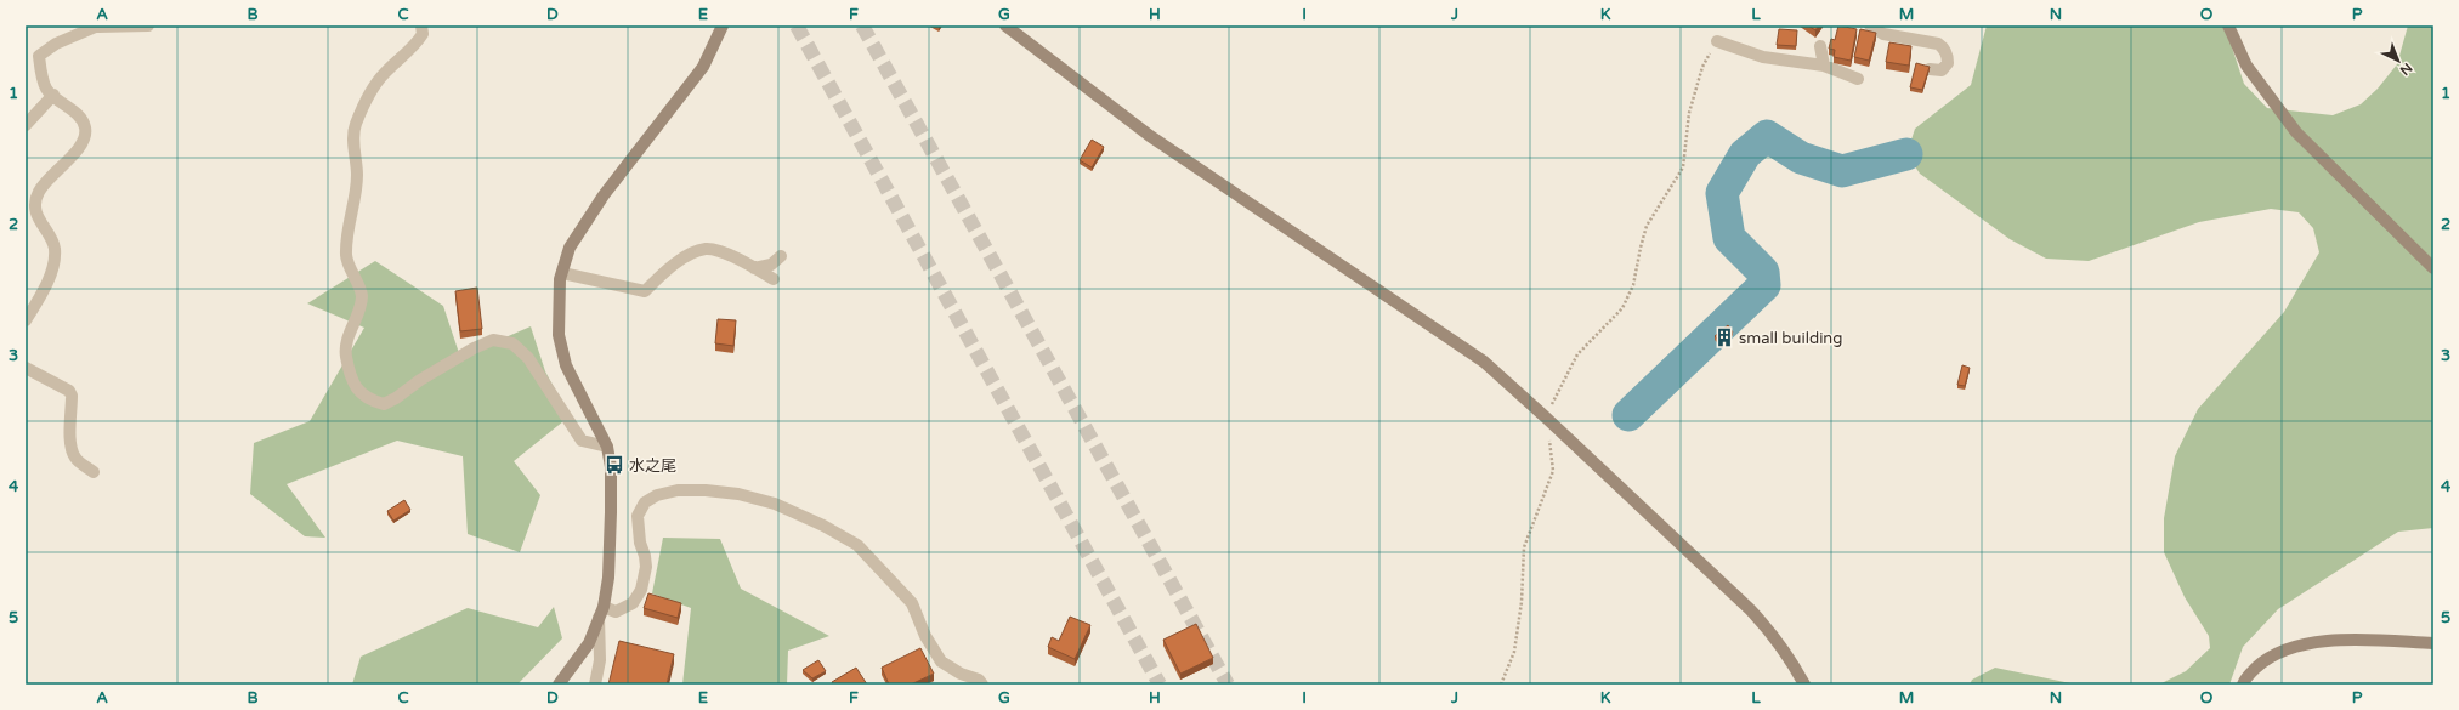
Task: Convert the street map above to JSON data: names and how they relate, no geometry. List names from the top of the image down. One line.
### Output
{"places":{"building":["small building"],"bus stop":["水之尾"]},"north":"bottom right","grid":{"columns":["A","B","C","D","E","F","G","H","I","J","K","L","M","N","O","P"],"rows":["1","2","3","4","5"]}}
